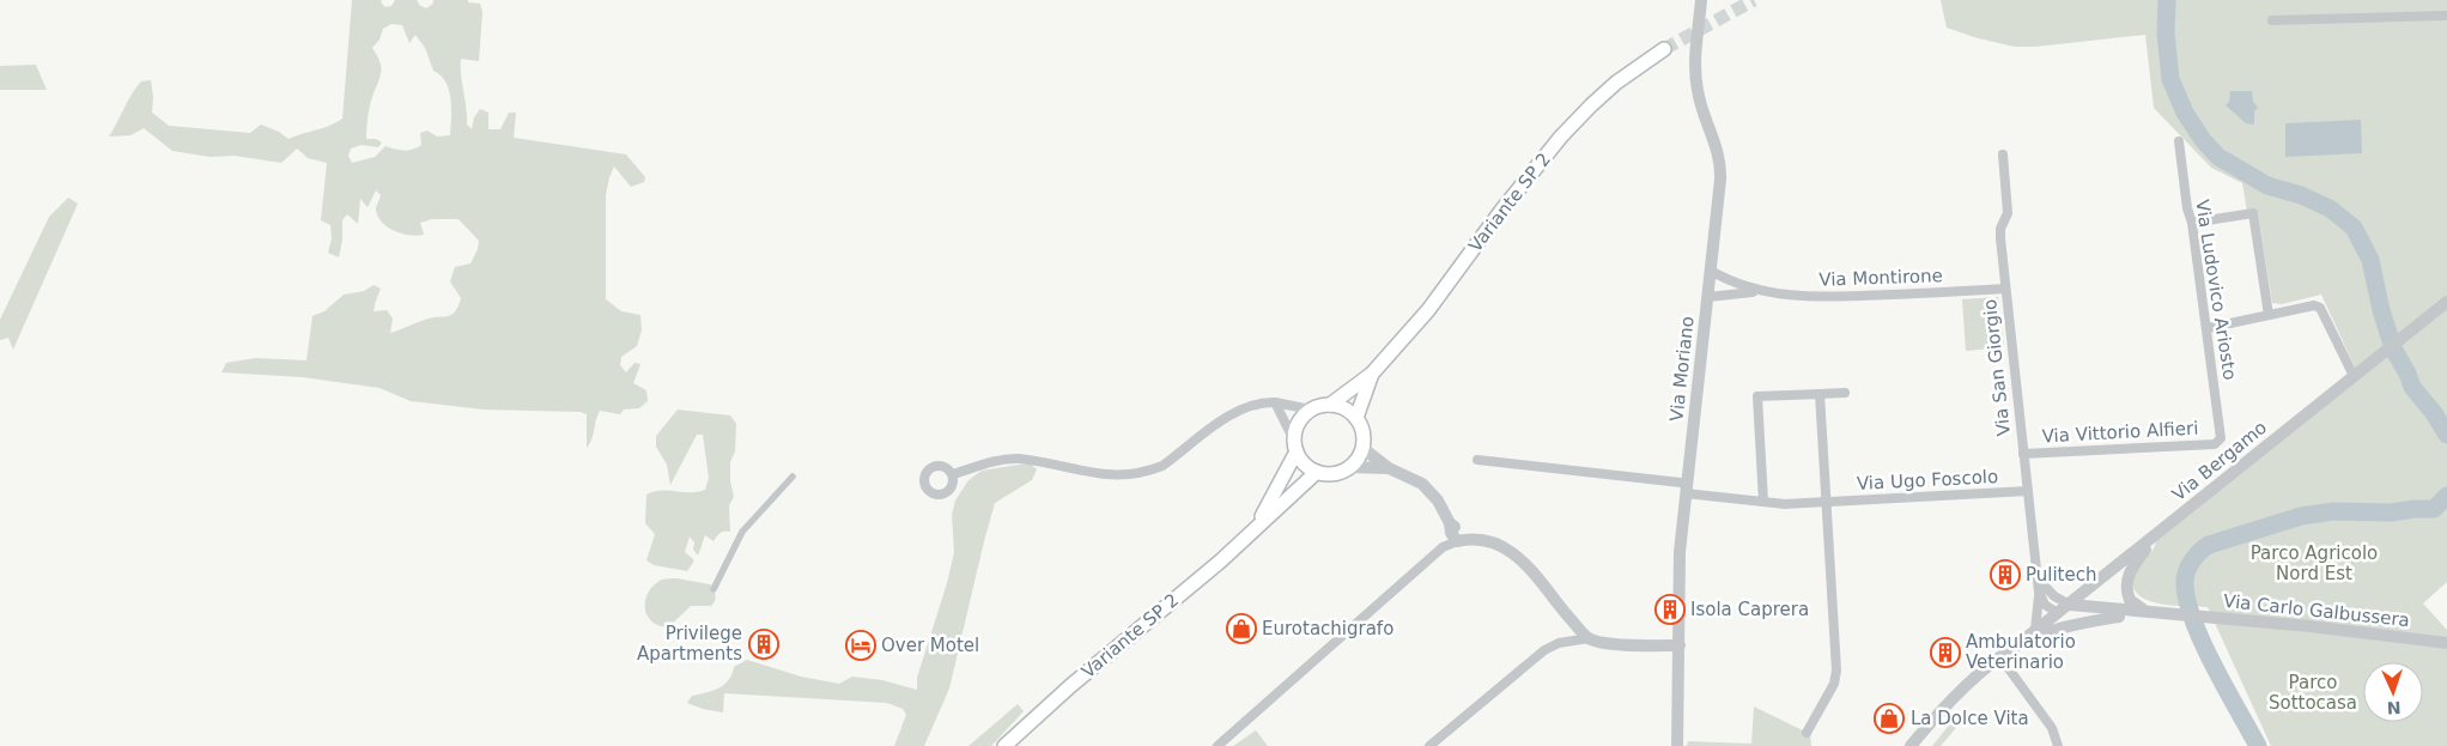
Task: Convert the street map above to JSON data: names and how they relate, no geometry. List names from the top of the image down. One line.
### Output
{"streets":{"main road":["Variante SP 2"],"street":["Via Montirone","Via Ludovico Ariosto","Via San Giorgio","Via Moriano","Via Vittorio Alfieri","Via Bergamo","Via Ugo Foscolo","Via Carlo Galbussera"]},"crossings":[["Via Montirone","Via San Giorgio"],["Via Ludovico Ariosto","Via Vittorio Alfieri"],["Via San Giorgio","Via Vittorio Alfieri"],["Via San Giorgio","Via Bergamo"],["Via San Giorgio","Via Ugo Foscolo"],["Via Moriano","Via Ugo Foscolo"],["Via Bergamo","Via Carlo Galbussera"]],"parks":["Parco Agricolo Nord Est","Parco Sottocasa"],"places":{"building":["Pulitech","Isola Caprera","Privilege Apartments","Ambulatorio Veterinario"],"shop":["Eurotachigrafo","La Dolce Vita"],"hotel":["Over Motel"]},"north":"bottom"}
